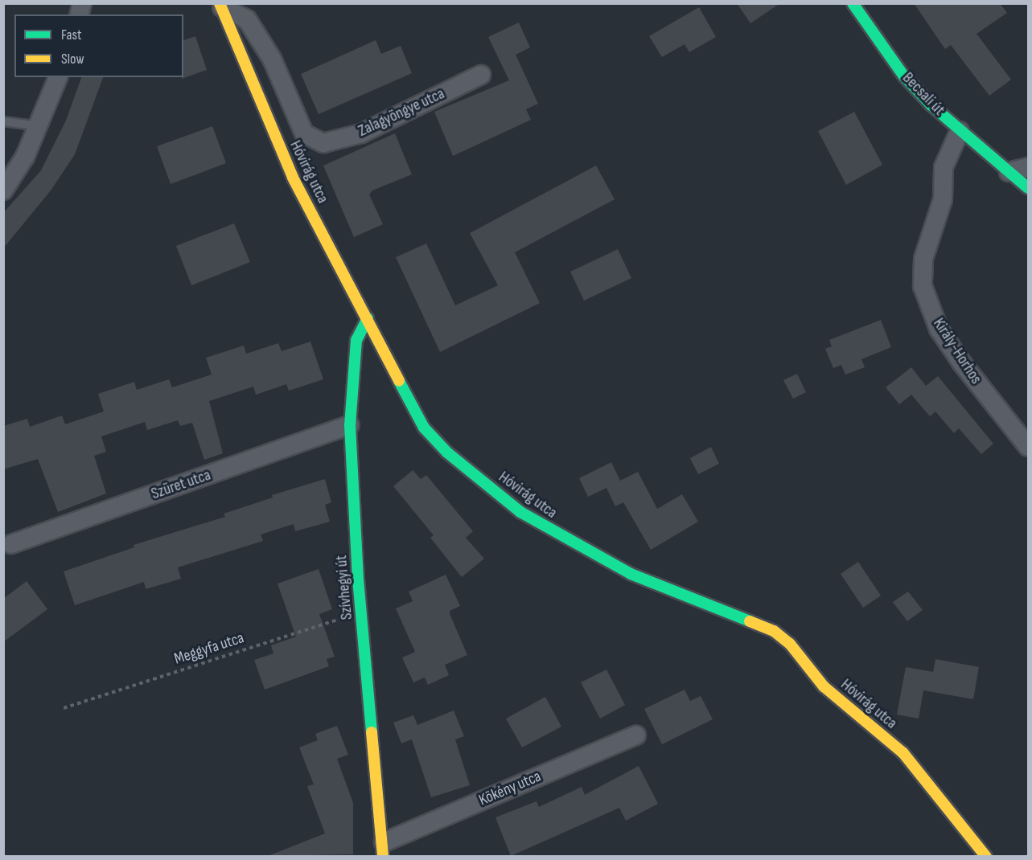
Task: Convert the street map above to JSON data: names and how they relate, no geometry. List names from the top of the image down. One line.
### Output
{"streets":{"street":["Becsali út","Zalagyöngye utca","Hóvirág utca","Király-Horhos","Szüret utca","Szívhegyi út","Kökény utca"],"path":["Meggyfa utca"]},"crossings":[["Becsali út","Király-Horhos"],["Zalagyöngye utca","Hóvirág utca"],["Hóvirág utca","Szívhegyi út"],["Szüret utca","Szívhegyi út"],["Szívhegyi út","Meggyfa utca"],["Szívhegyi út","Kökény utca"]],"legend":["Fast","Slow"]}
